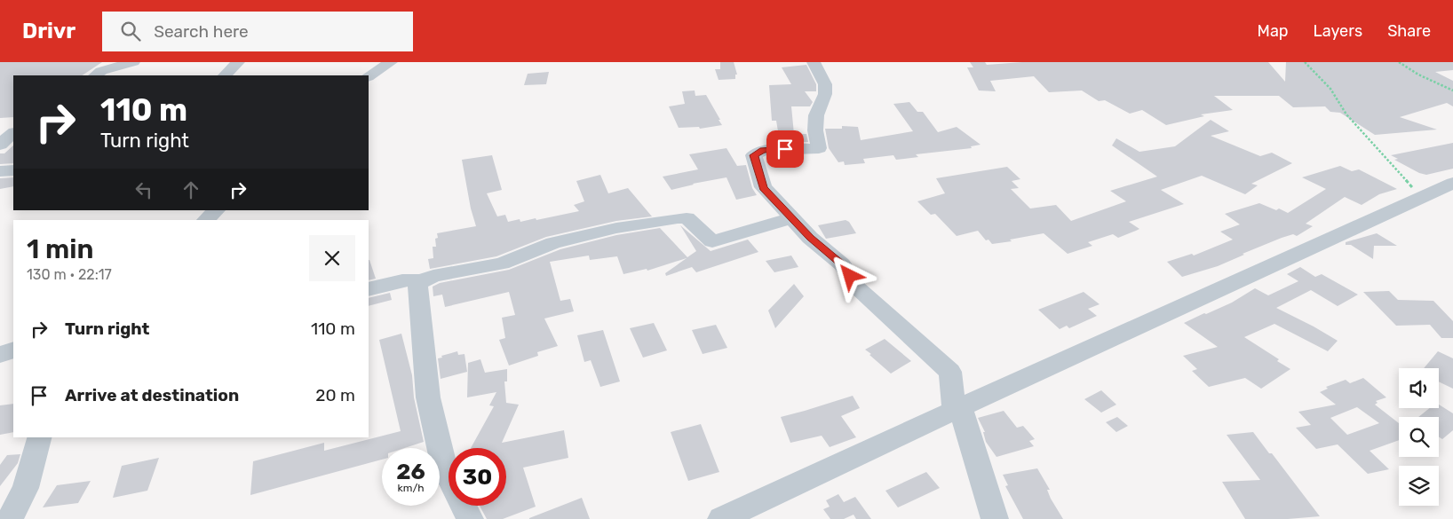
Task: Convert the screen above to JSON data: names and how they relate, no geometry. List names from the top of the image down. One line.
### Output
{"page":{"header":"Drivr","search":"Search here","nav":["Map","Layers","Share"],"turn":["110 m","Turn right"],"heading":["1 min","130 m · 22:17"],"list":[{"name":"Turn right","value":"110 m"},{"name":"Arrive at destination","value":"20 m"}],"speed":"26 km/h","limit":"30"}}
